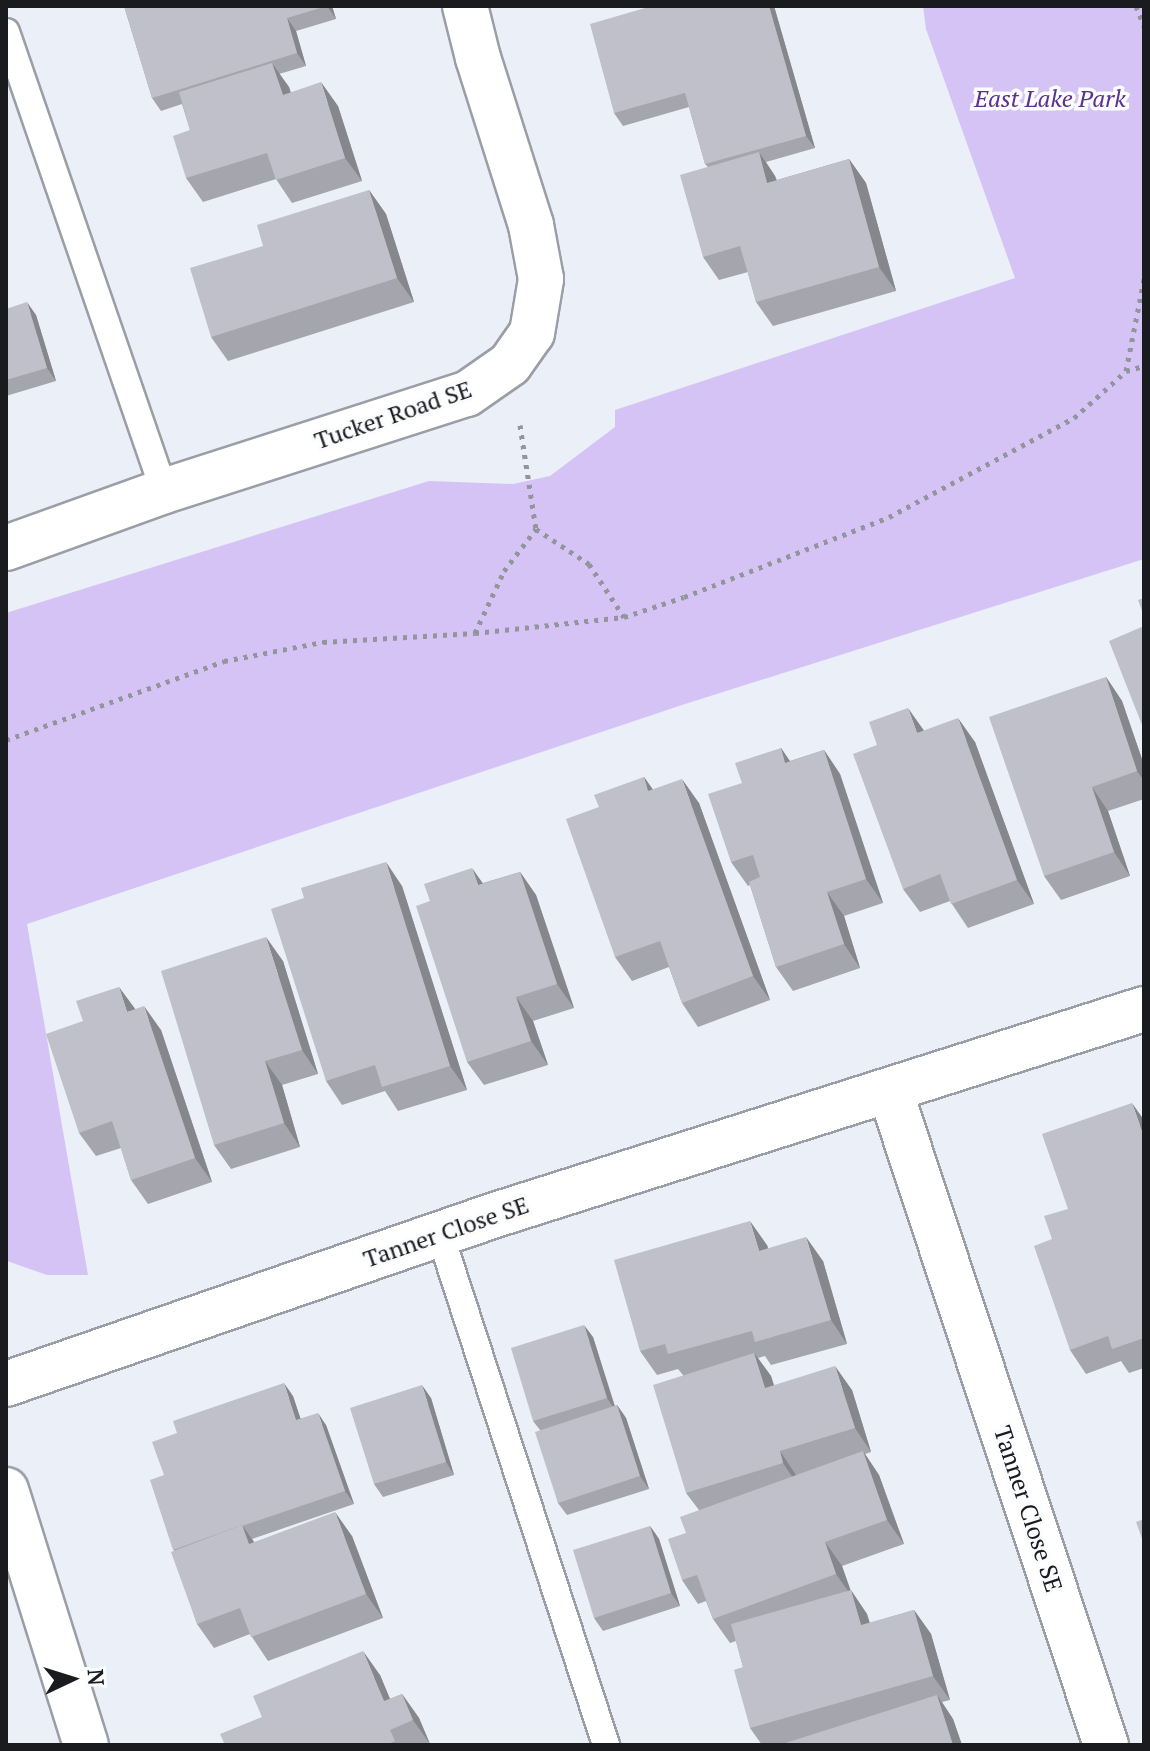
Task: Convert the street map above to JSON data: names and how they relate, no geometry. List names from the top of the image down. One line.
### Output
{"streets":{"street":["Tucker Road SE","Tanner Close SE"]},"parks":["East Lake Park"],"north":"right"}
